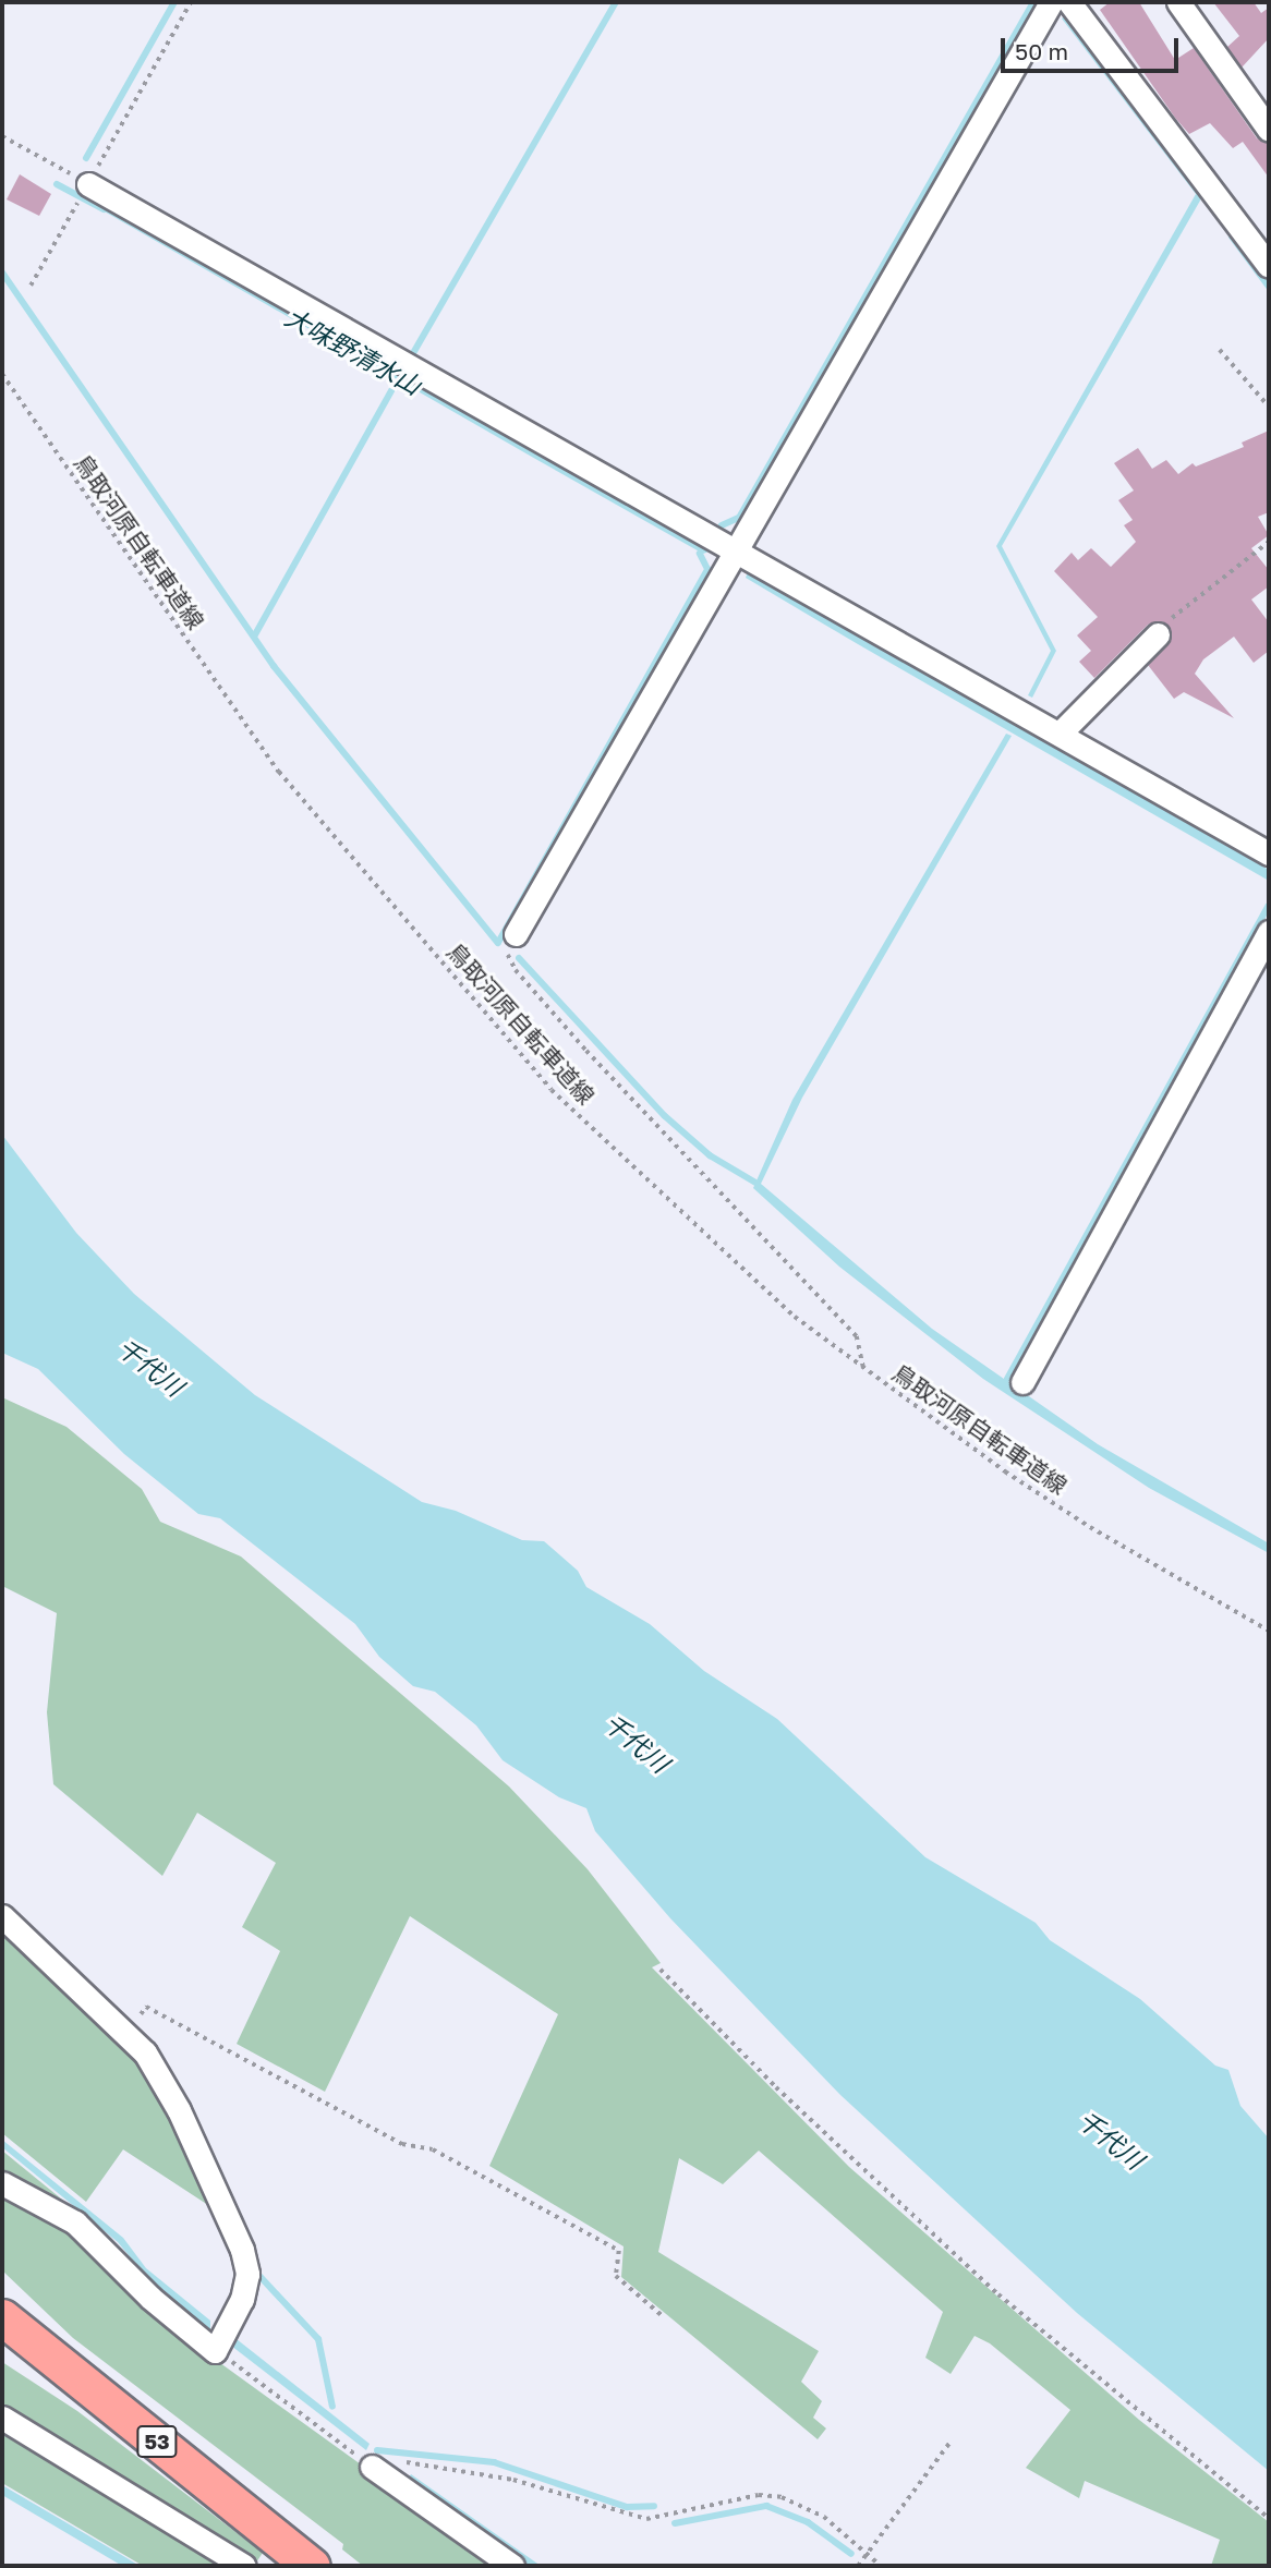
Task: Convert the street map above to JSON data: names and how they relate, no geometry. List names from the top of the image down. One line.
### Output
{"streets":{"highway":["53"],"path":["鳥取河原自転車道線"]},"water":["大味野清水山","千代川"],"scale_bar":"50 m"}
